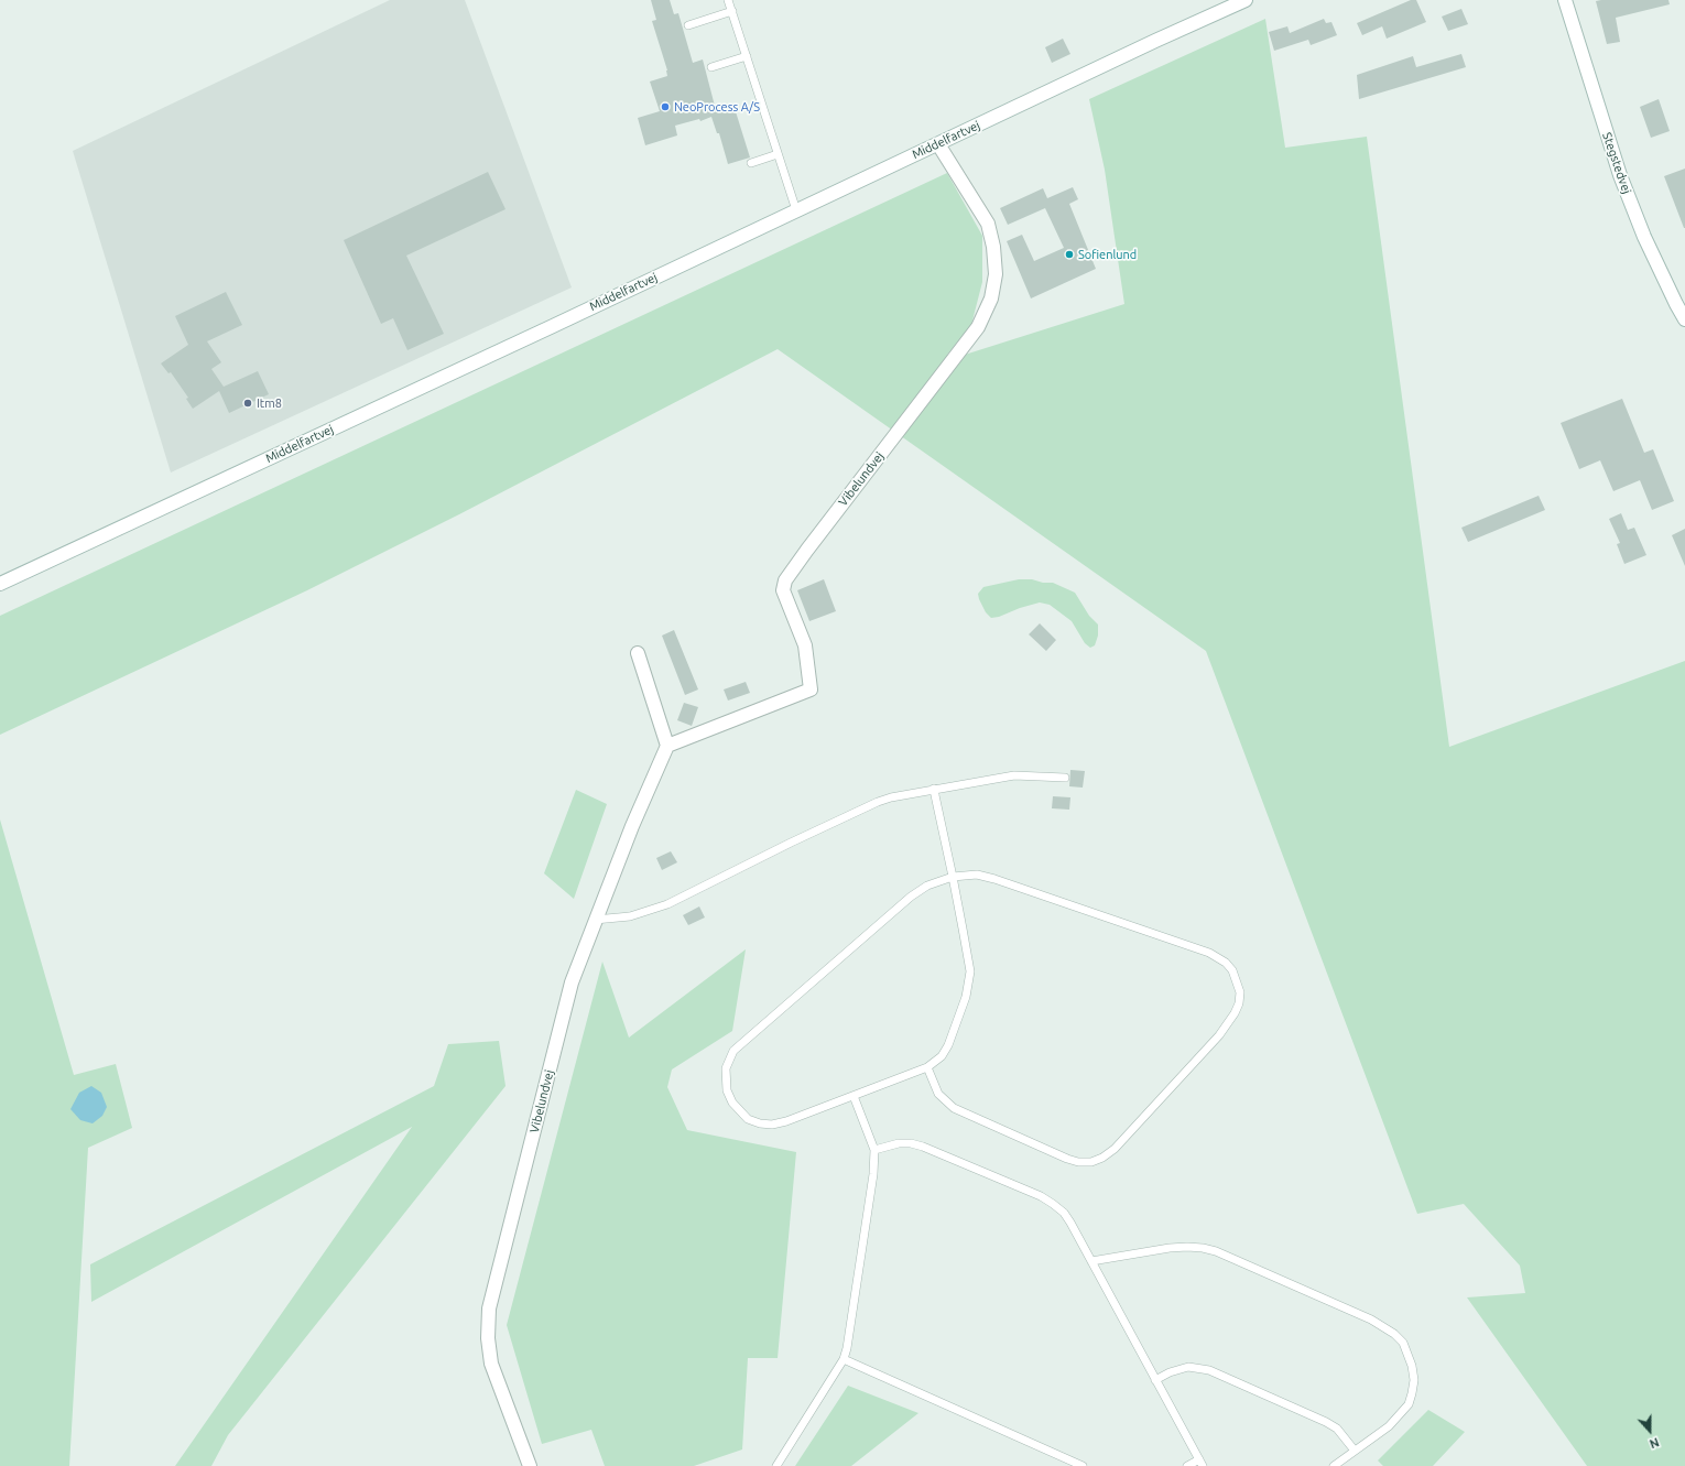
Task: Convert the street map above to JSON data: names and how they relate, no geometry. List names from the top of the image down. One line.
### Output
{"streets":{"street":["Middelfartvej","Stegstedvej","Vibelundvej"]},"crossings":[["Middelfartvej","Vibelundvej"]],"places":["NeoProcess A/S","Sofienlund","Itm8"],"north":"bottom"}
